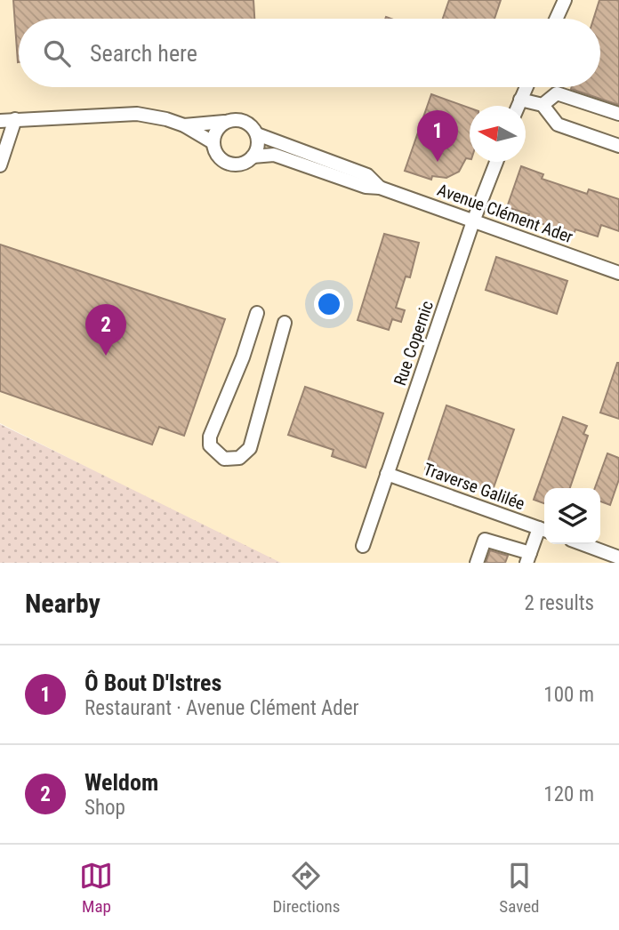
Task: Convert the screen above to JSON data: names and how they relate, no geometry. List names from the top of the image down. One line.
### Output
{"streets":{"street":["Avenue Clément Ader","Rue Copernic","Traverse Galilée"]},"crossings":[["Avenue Clément Ader","Rue Copernic"],["Rue Copernic","Traverse Galilée"]],"north":"left","page":{"search":"Search here","pins":["1","2"],"heading":["Nearby","2 results"],"list":[{"mark":"1","name":"Ô Bout D'Istres","note":"Restaurant · Avenue Clément Ader","value":"100 m"},{"mark":"2","name":"Weldom","note":"Shop","value":"120 m"}],"nav":["Map","Directions","Saved"]}}
